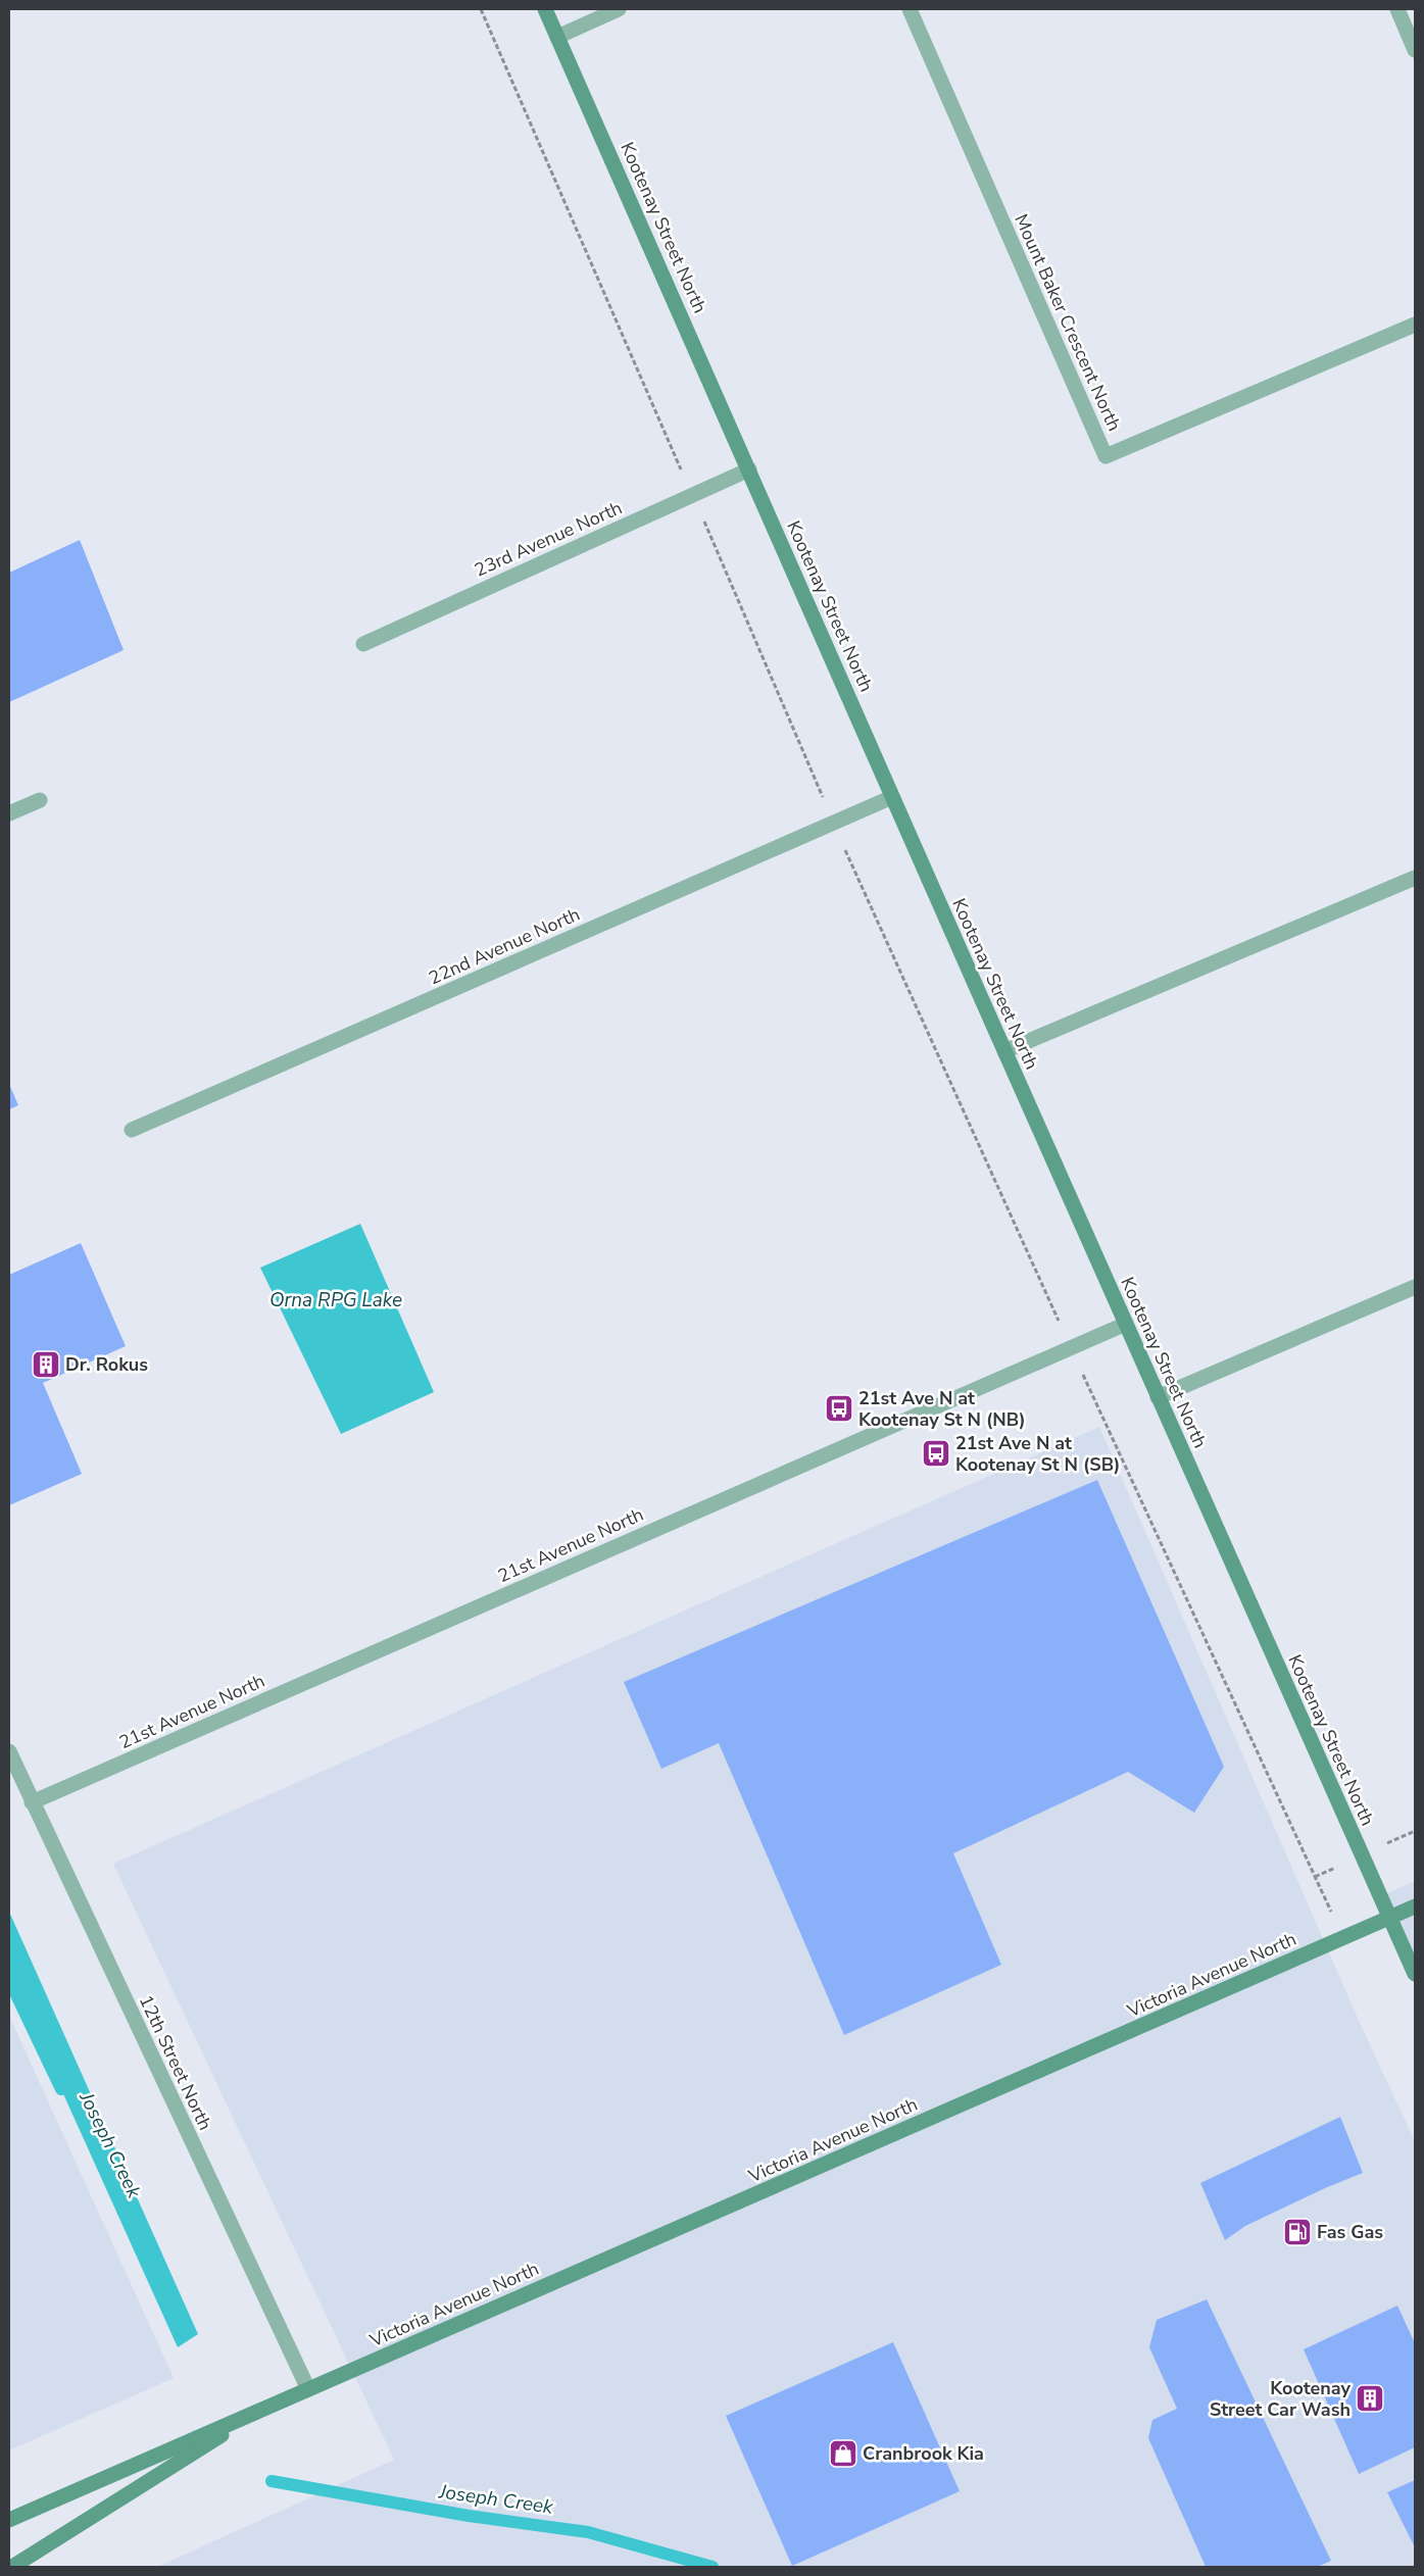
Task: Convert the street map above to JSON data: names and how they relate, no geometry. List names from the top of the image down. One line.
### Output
{"streets":{"street":["Kootenay Street North","Mount Baker Crescent North","23rd Avenue North","22nd Avenue North","21st Avenue North","Victoria Avenue North","12th Street North"]},"crossings":[["Kootenay Street North","23rd Avenue North"],["Kootenay Street North","22nd Avenue North"],["Kootenay Street North","21st Avenue North"],["Kootenay Street North","Victoria Avenue North"],["21st Avenue North","12th Street North"],["Victoria Avenue North","12th Street North"]],"water":["Orna RPG Lake","Joseph Creek"],"places":{"building":["Dr. Rokus","Kootenay Street Car Wash"],"bus stop":["21st Ave N at Kootenay St N (NB)","21st Ave N at Kootenay St N (SB)"],"fuel station":["Fas Gas"],"shop":["Cranbrook Kia"]}}
